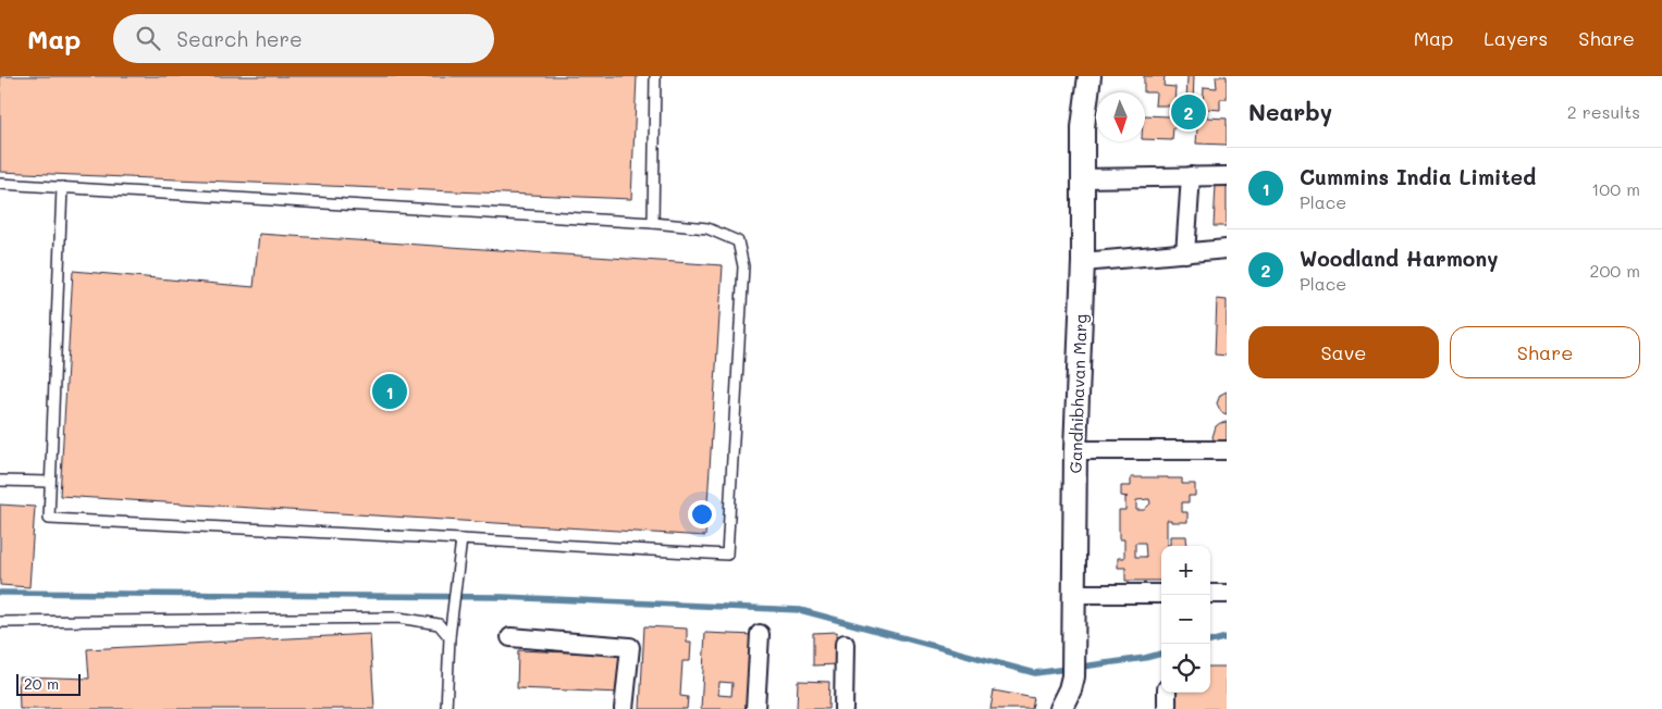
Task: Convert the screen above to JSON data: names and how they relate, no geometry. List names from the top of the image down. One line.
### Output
{"streets":{"street":["Gandhibhavan Marg"]},"scale_bar":"20 m","north":"bottom","page":{"header":"Map","search":"Search here","nav":["Map","Layers","Share"],"heading":["Nearby","2 results"],"pins":["2","1"],"list":[{"mark":"1","name":"Cummins India Limited","note":"Place","value":"100 m"},{"mark":"2","name":"Woodland Harmony","note":"Place","value":"200 m"}],"buttons":["Save","Share"],"map_buttons":["+","−"],"scale":"20 m"}}
